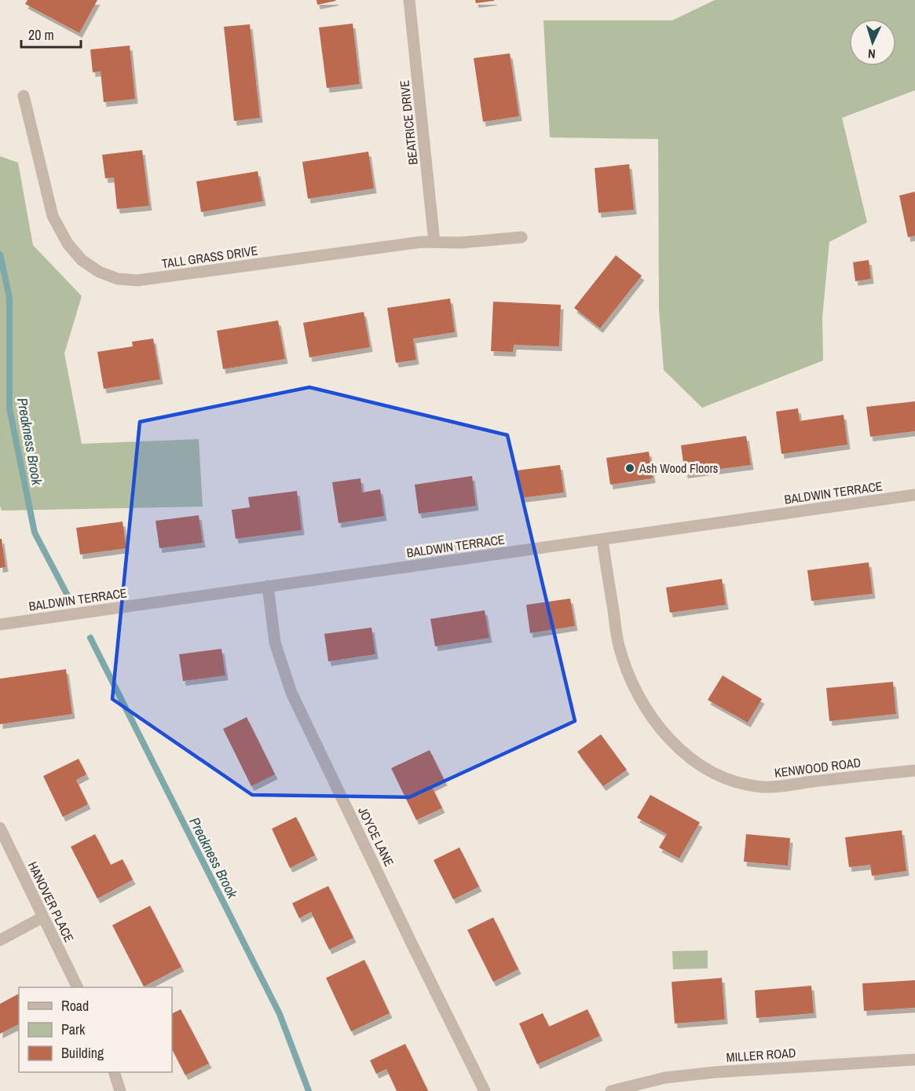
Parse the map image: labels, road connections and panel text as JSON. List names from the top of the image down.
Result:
{
  "streets": {
    "street": [
      "BEATRICE DRIVE",
      "TALL GRASS DRIVE",
      "BALDWIN TERRACE",
      "KENWOOD ROAD",
      "JOYCE LANE",
      "HANOVER PLACE",
      "MILLER ROAD"
    ]
  },
  "crossings": [
    ["BEATRICE DRIVE", "TALL GRASS DRIVE"],
    ["BALDWIN TERRACE", "KENWOOD ROAD"],
    ["BALDWIN TERRACE", "JOYCE LANE"]
  ],
  "water": ["Preakness Brook"],
  "places": ["Ash Wood Floors"],
  "legend": ["Road", "Park", "Building"],
  "scale_bar": "20 m",
  "north": "bottom"
}
